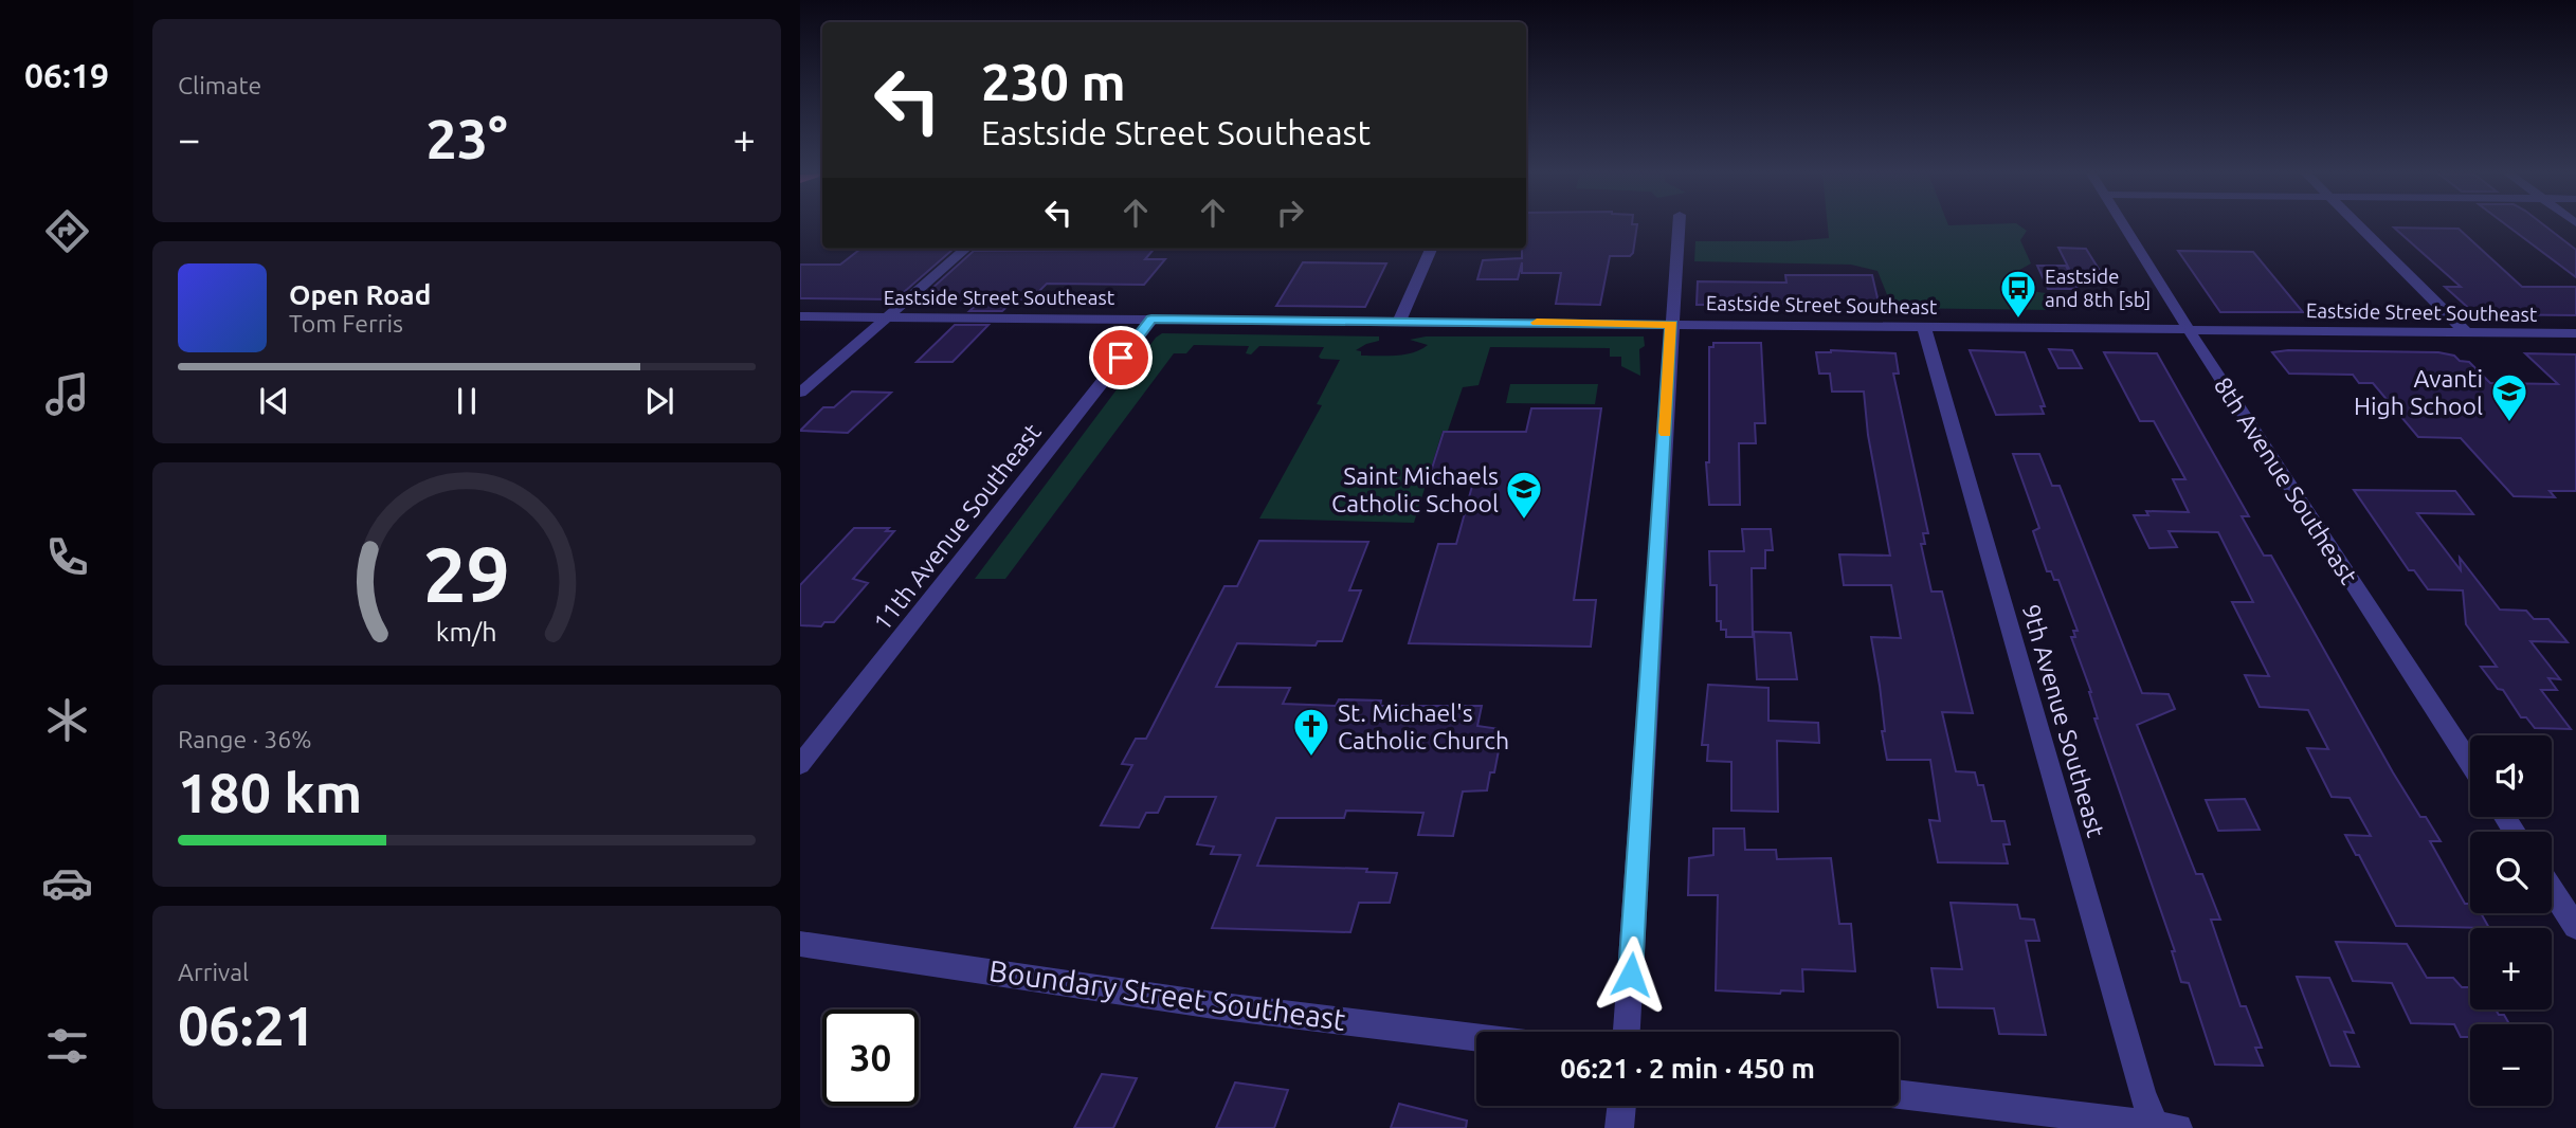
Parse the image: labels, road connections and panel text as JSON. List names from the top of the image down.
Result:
{
  "streets": {
    "street": [
      "Eastside Street Southeast",
      "8th Avenue Southeast",
      "11th Avenue Southeast",
      "9th Avenue Southeast",
      "Boundary Street Southeast"
    ]
  },
  "crossings": [
    ["Eastside Street Southeast", "8th Avenue Southeast"],
    ["Eastside Street Southeast", "11th Avenue Southeast"],
    ["Eastside Street Southeast", "9th Avenue Southeast"]
  ],
  "places": {
    "bus stop": ["Eastside and 8th [sb]"],
    "school or university": ["Avanti High School", "Saint Michaels Catholic School"],
    "church": ["St. Michael's Catholic Church"]
  },
  "page": {
    "tabs": "06:19",
    "tile": [
      "Climate",
      ["Range · 36%", "180 km"],
      ["Arrival", "06:21"]
    ],
    "turn": ["230 m", "Eastside Street Southeast"],
    "heat": ["−", "23°", "+"],
    "song": ["Open Road", "Tom Ferris"],
    "map_buttons": ["+", "−"],
    "limit": "30",
    "trip": "06:21 · 2 min · 450 m",
    "gauge": ["29", "km/h"]
  }
}
